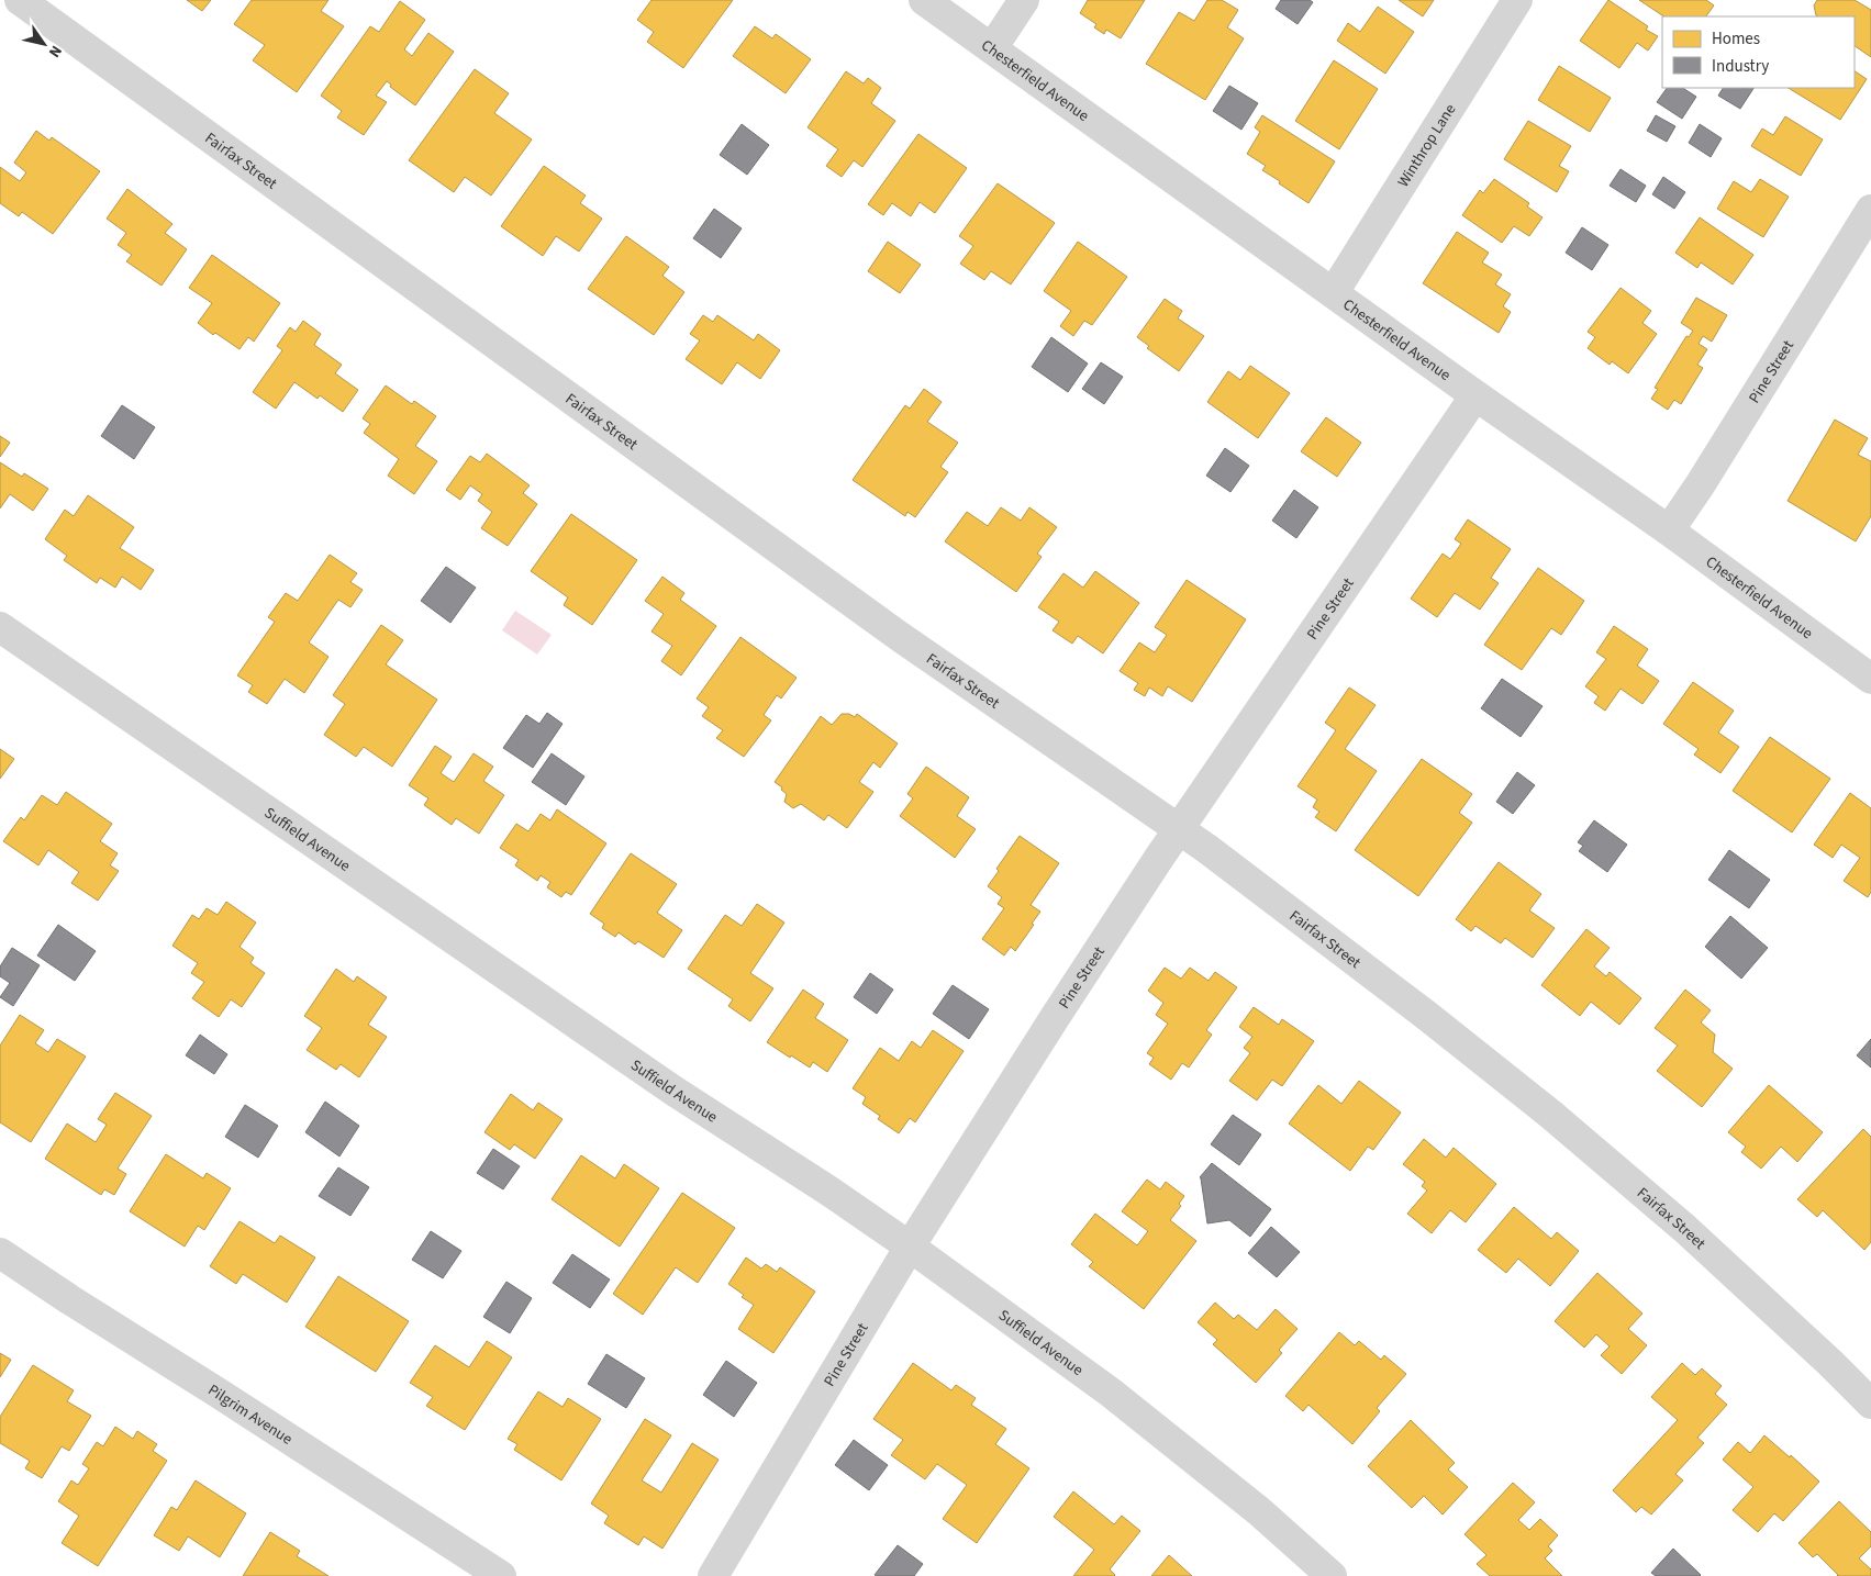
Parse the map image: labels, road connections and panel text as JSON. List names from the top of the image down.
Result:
{
  "streets": {
    "street": [
      "Chesterfield Avenue",
      "Winthrop Lane",
      "Fairfax Street",
      "Pine Street",
      "Suffield Avenue",
      "Pilgrim Avenue"
    ]
  },
  "crossings": [
    ["Chesterfield Avenue", "Winthrop Lane"],
    ["Chesterfield Avenue", "Pine Street"],
    ["Fairfax Street", "Pine Street"],
    ["Pine Street", "Suffield Avenue"]
  ],
  "legend": ["Homes", "Industry"],
  "north": "bottom right"
}
